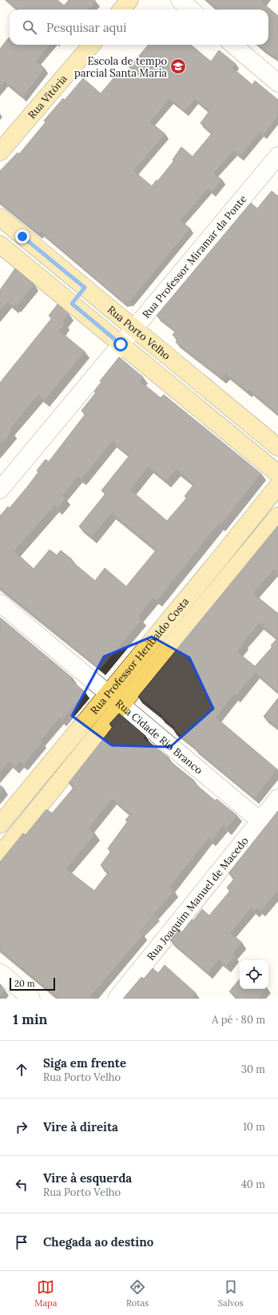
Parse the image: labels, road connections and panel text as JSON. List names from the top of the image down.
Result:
{
  "streets": {
    "main road": ["Rua Vitória", "Rua Porto Velho", "Rua Professor Heribaldo Costa"],
    "street": ["Rua Professor Miramar da Ponte", "Rua Cidade Rio Branco", "Rua Joaquim Manuel de Macedo"]
  },
  "crossings": [
    ["Rua Professor Miramar da Ponte", "Rua Porto Velho"],
    ["Rua Professor Heribaldo Costa", "Rua Cidade Rio Branco"],
    ["Rua Cidade Rio Branco", "Rua Joaquim Manuel de Macedo"]
  ],
  "places": {
    "school or university": ["Escola de tempo parcial Santa Maria"]
  },
  "scale_bar": "20 m",
  "page": {
    "search": "Pesquisar aqui",
    "scale": "20 m",
    "heading": ["1 min", "A pé · 80 m"],
    "list": [
      ["Siga em frente", "Rua Porto Velho", "30 m"],
      ["Vire à direita", "10 m"],
      ["Vire à esquerda", "Rua Porto Velho", "40 m"],
      "Chegada ao destino"
    ],
    "nav": ["Mapa", "Rotas", "Salvos"]
  }
}
